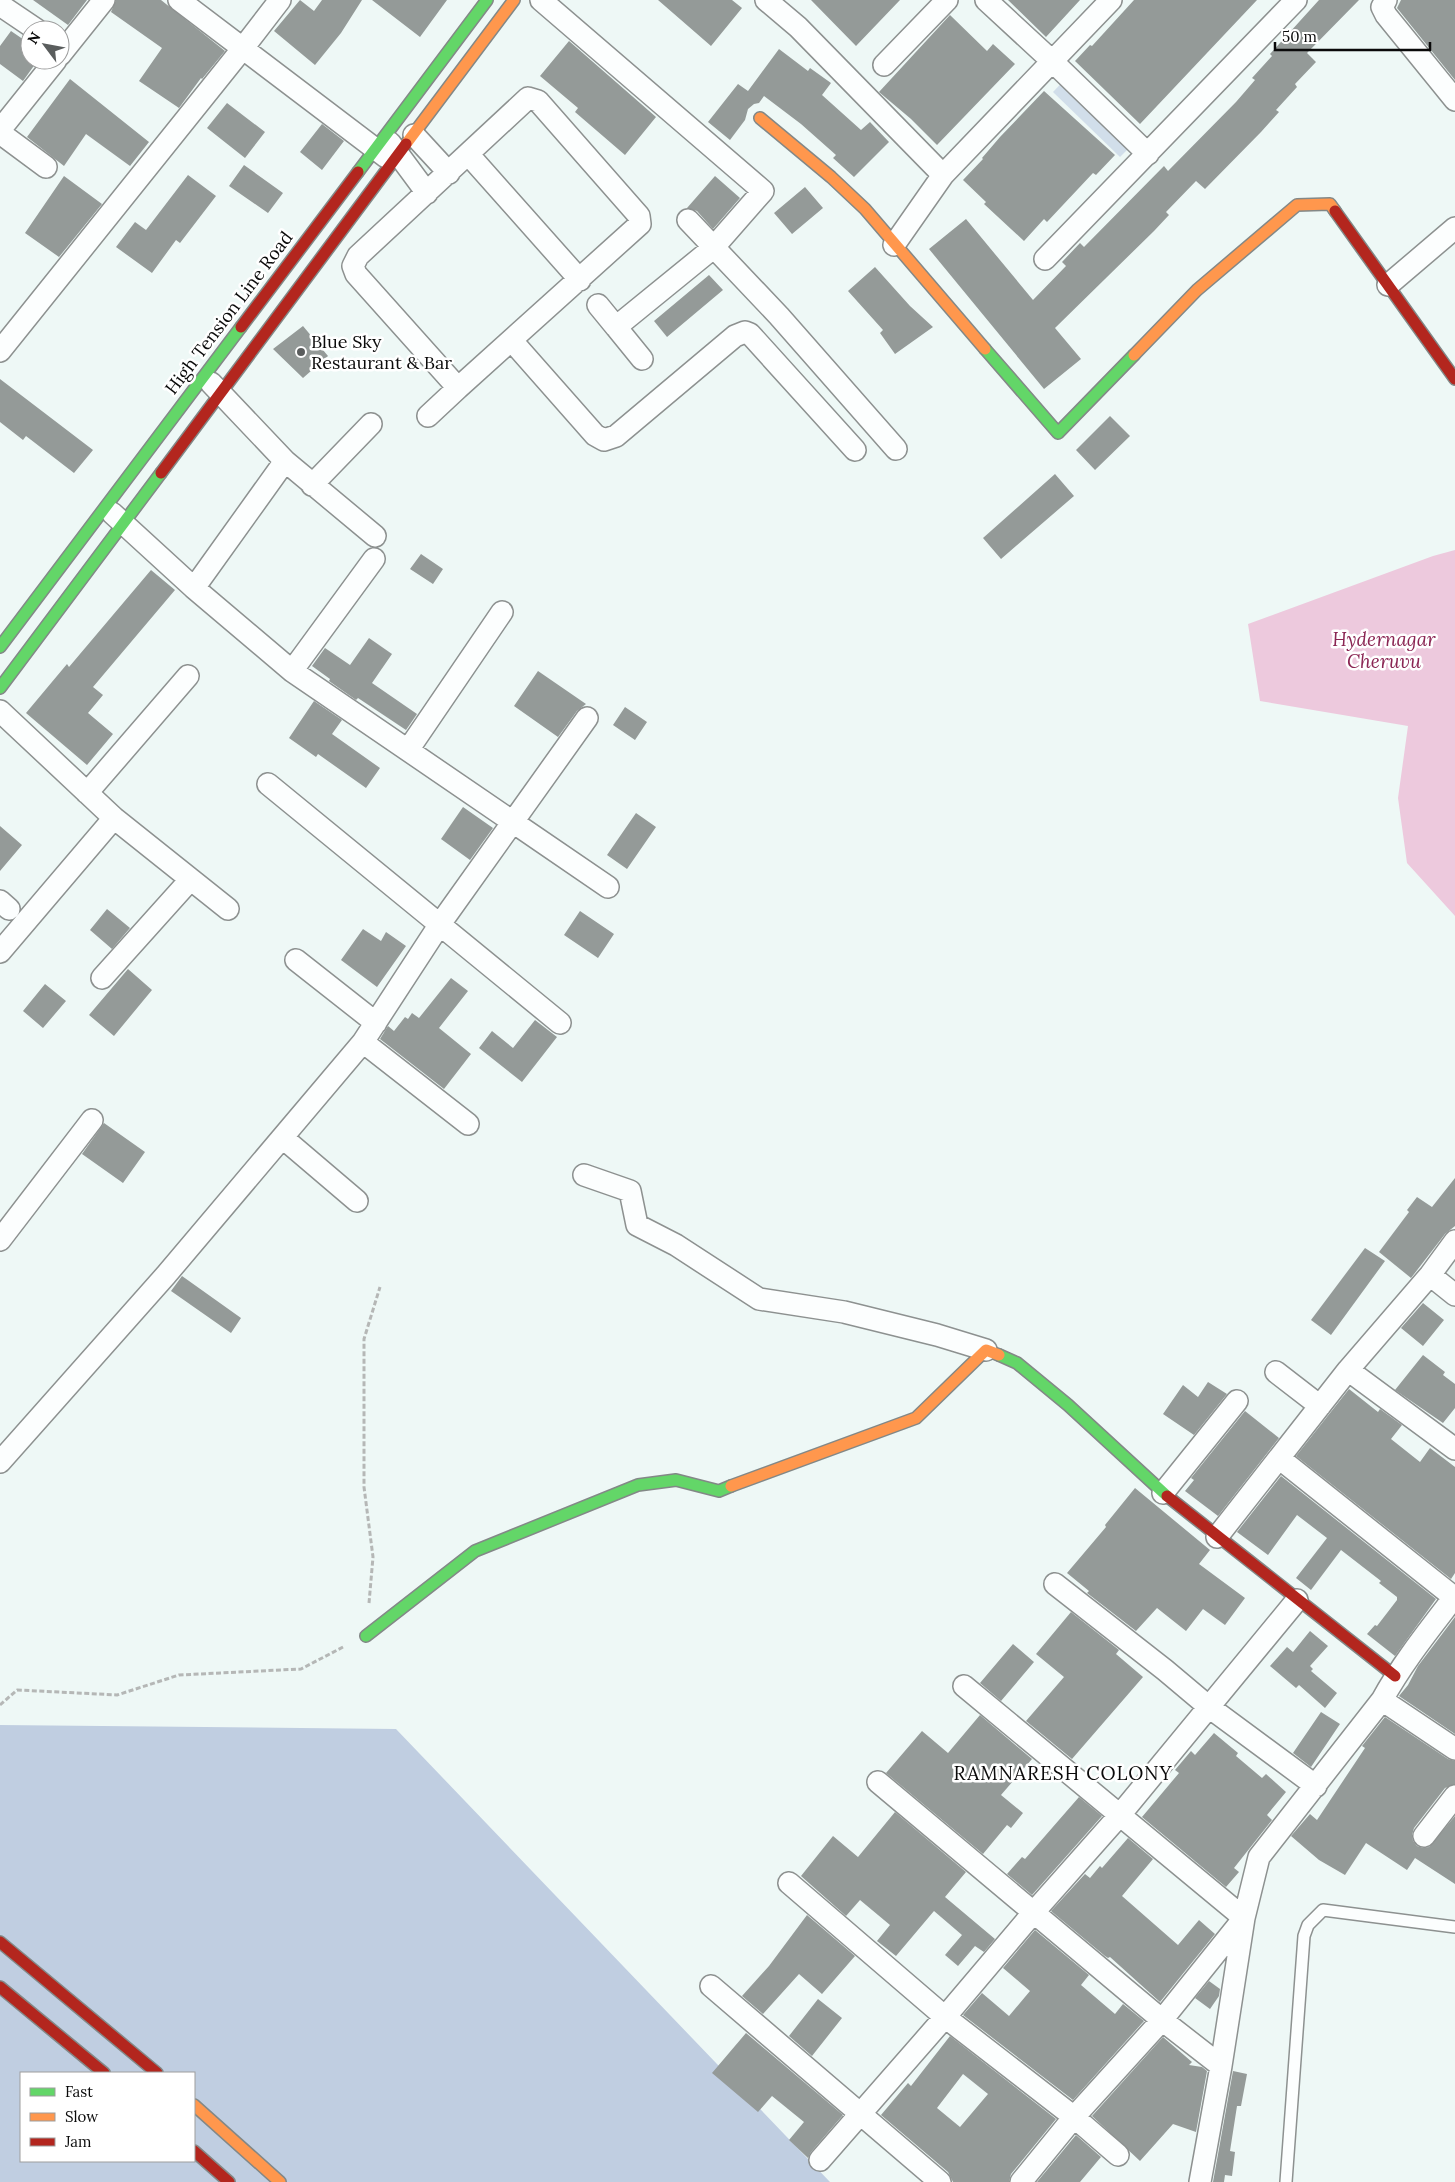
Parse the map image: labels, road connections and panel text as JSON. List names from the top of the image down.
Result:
{
  "streets": {
    "street": ["High Tension Line Road"]
  },
  "districts": ["RAMNARESH COLONY"],
  "water": ["Hydernagar Cheruvu"],
  "places": ["Blue Sky Restaurant & Bar"],
  "legend": ["Fast", "Slow", "Jam"],
  "scale_bar": "50 m",
  "north": "top left"
}
